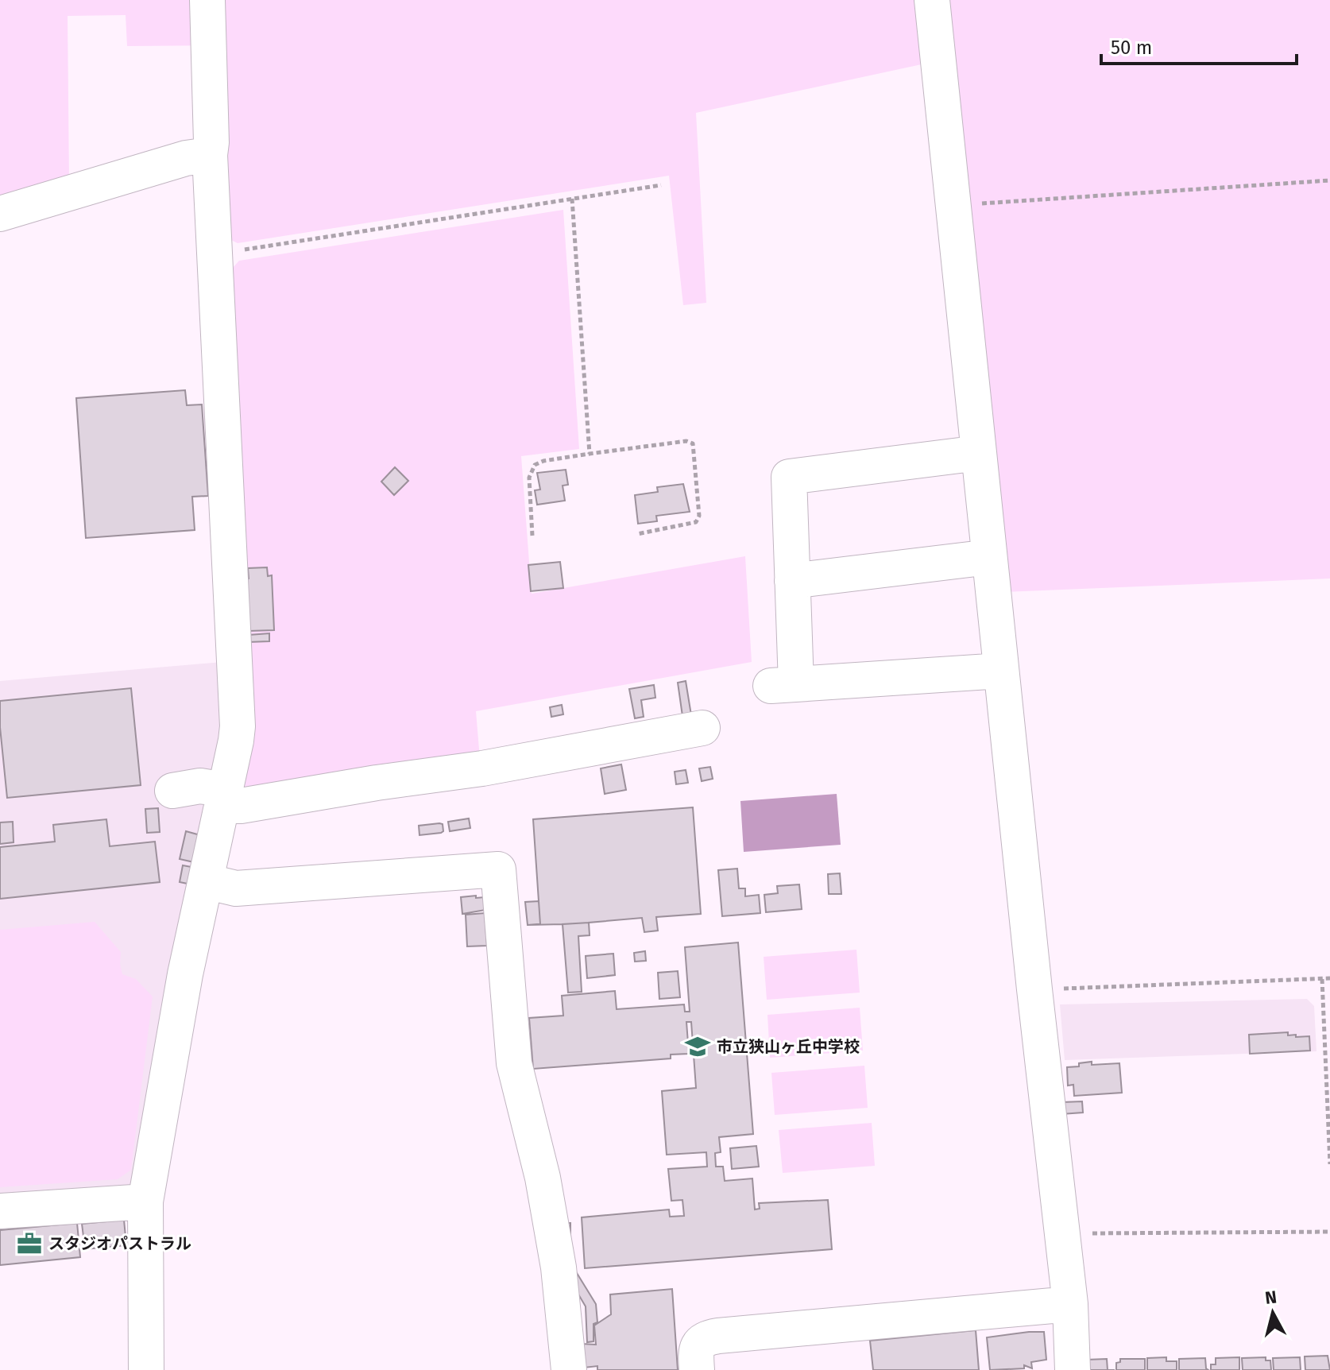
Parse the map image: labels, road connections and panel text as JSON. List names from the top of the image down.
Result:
{
  "places": {
    "school or university": ["市立狭山ヶ丘中学校"],
    "office": ["スタジオパストラル"]
  },
  "scale_bar": "50 m",
  "north": "top"
}
